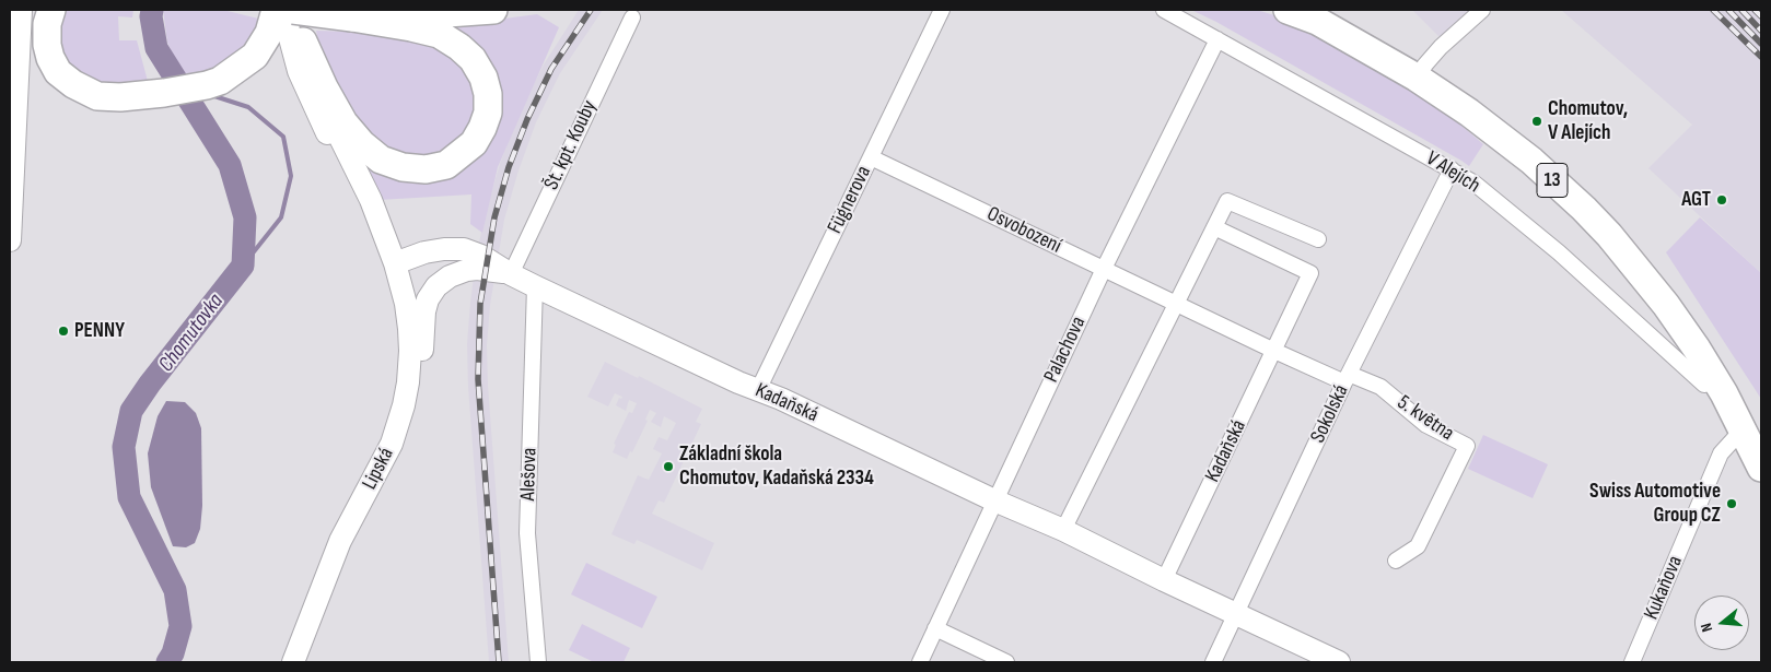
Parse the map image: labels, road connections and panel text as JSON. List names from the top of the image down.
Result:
{
  "streets": {
    "highway": ["13"],
    "street": [
      "Št. kpt. Kouby",
      "V Alejích",
      "Fügnerova",
      "Osvobození",
      "Palachova",
      "Kadaňská",
      "Sokolská",
      "5. května",
      "Lipská",
      "Alešova",
      "Kukaňova"
    ]
  },
  "crossings": [
    ["Št. kpt. Kouby", "Kadaňská"],
    ["V Alejích", "Palachova"],
    ["V Alejích", "Sokolská"],
    ["13", "Kukaňova"],
    ["Fügnerova", "Osvobození"],
    ["Fügnerova", "Kadaňská"],
    ["Osvobození", "Palachova"],
    ["Osvobození", "Kadaňská"],
    ["Osvobození", "Sokolská"],
    ["Osvobození", "5. května"],
    ["Palachova", "Kadaňská"],
    ["Kadaňská", "Sokolská"],
    ["Kadaňská", "Lipská"],
    ["Kadaňská", "Alešova"],
    ["Sokolská", "5. května"]
  ],
  "water": ["Chomutovka"],
  "places": [
    "Chomutov, V Alejích",
    "AGT",
    "PENNY",
    "Základní škola Chomutov, Kadaňská 2334",
    "Swiss Automotive Group CZ"
  ],
  "north": "left"
}
